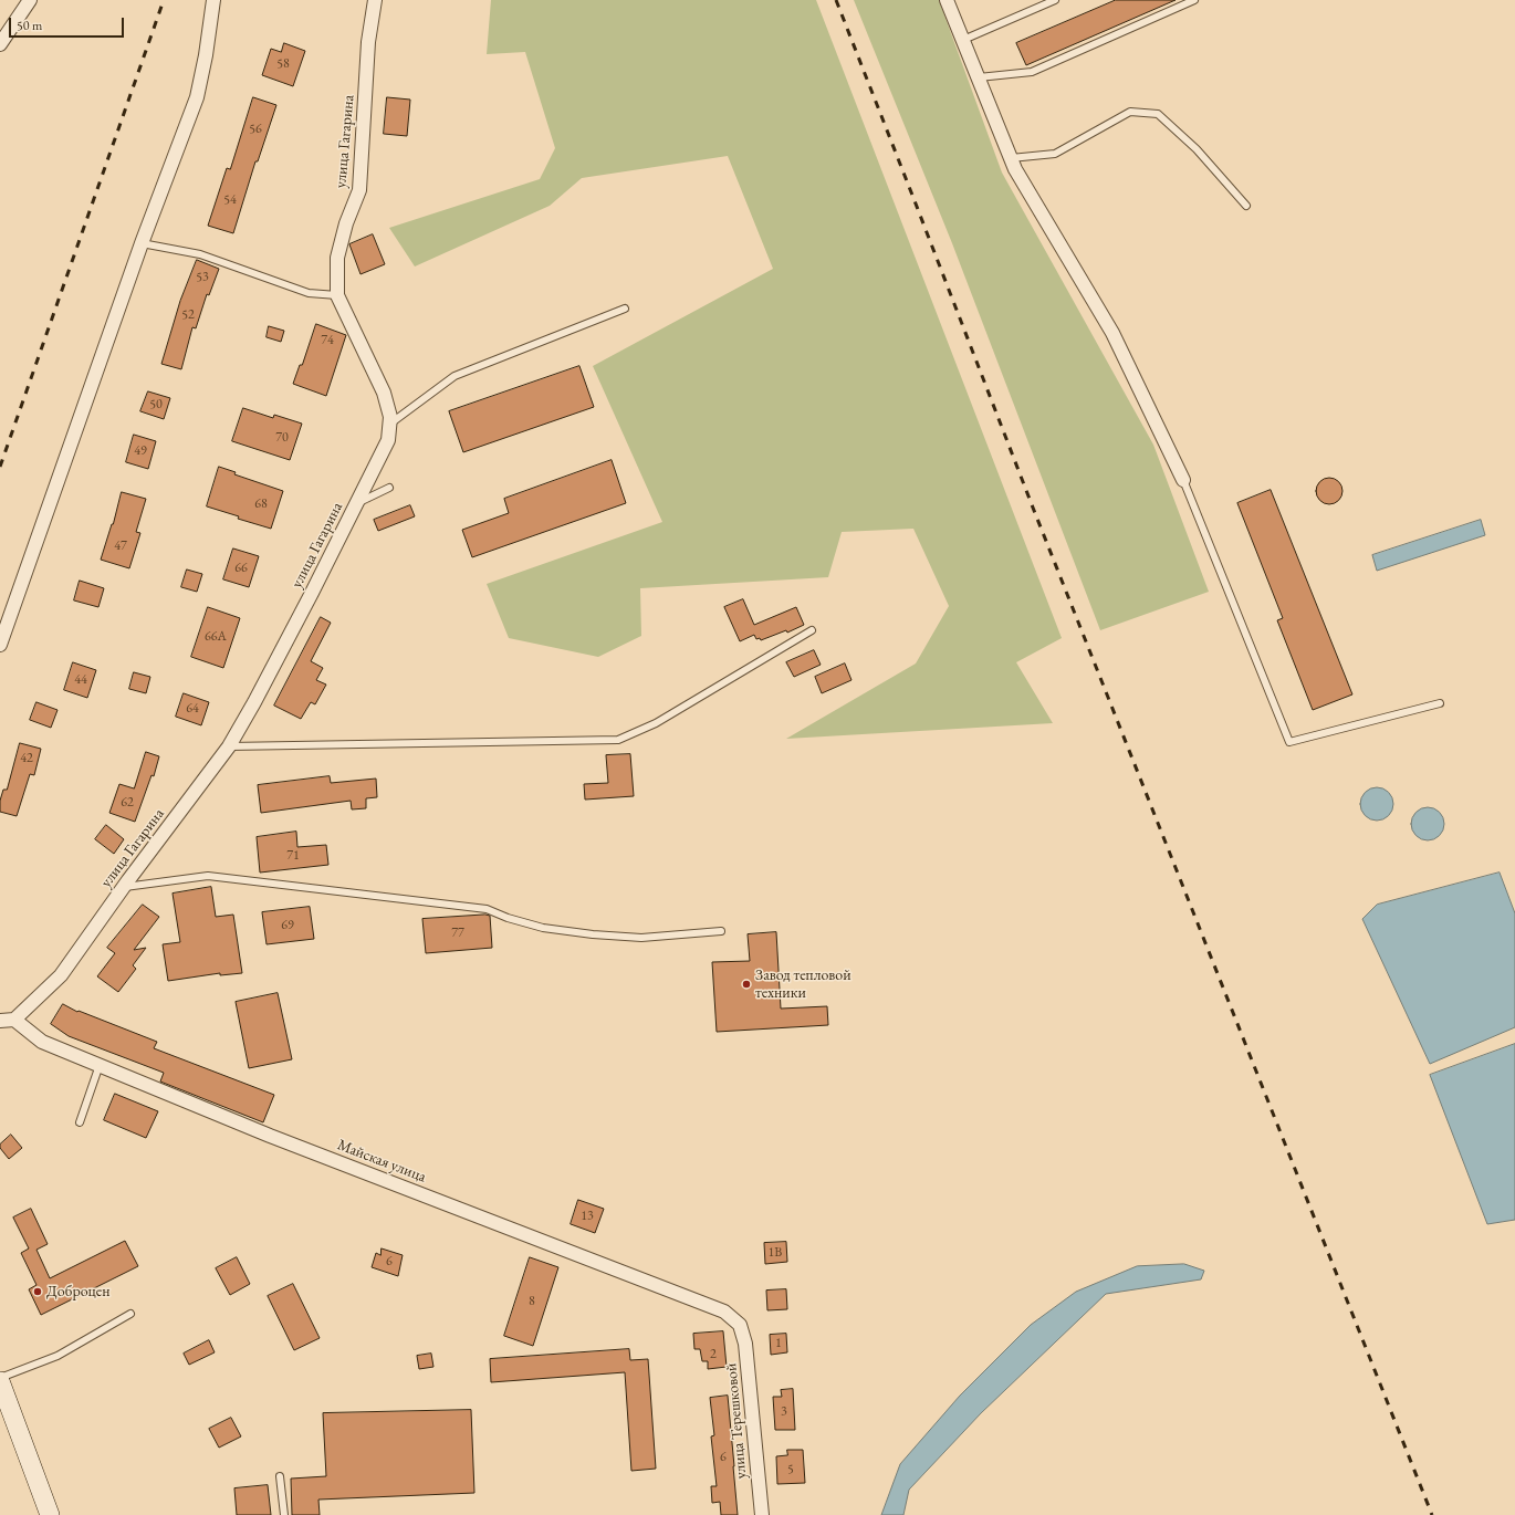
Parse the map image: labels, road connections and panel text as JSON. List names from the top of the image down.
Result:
{
  "streets": {
    "street": ["улица Гагарина", "Майская улица", "улица Терешковой"]
  },
  "crossings": [
    ["улица Гагарина", "Майская улица"],
    ["Майская улица", "улица Терешковой"]
  ],
  "places": ["Завод тепловой техники", "Доброцен"],
  "house_numbers": [
    "58",
    "56",
    "54",
    "53",
    "52",
    "74",
    "50",
    "70",
    "49",
    "68",
    "47",
    "66",
    "66А",
    "44",
    "64",
    "42",
    "62",
    "71",
    "69",
    "77",
    "13",
    "1В",
    "6",
    "8",
    "1",
    "2",
    "3",
    "6",
    "5"
  ],
  "scale_bar": "50 m"
}
